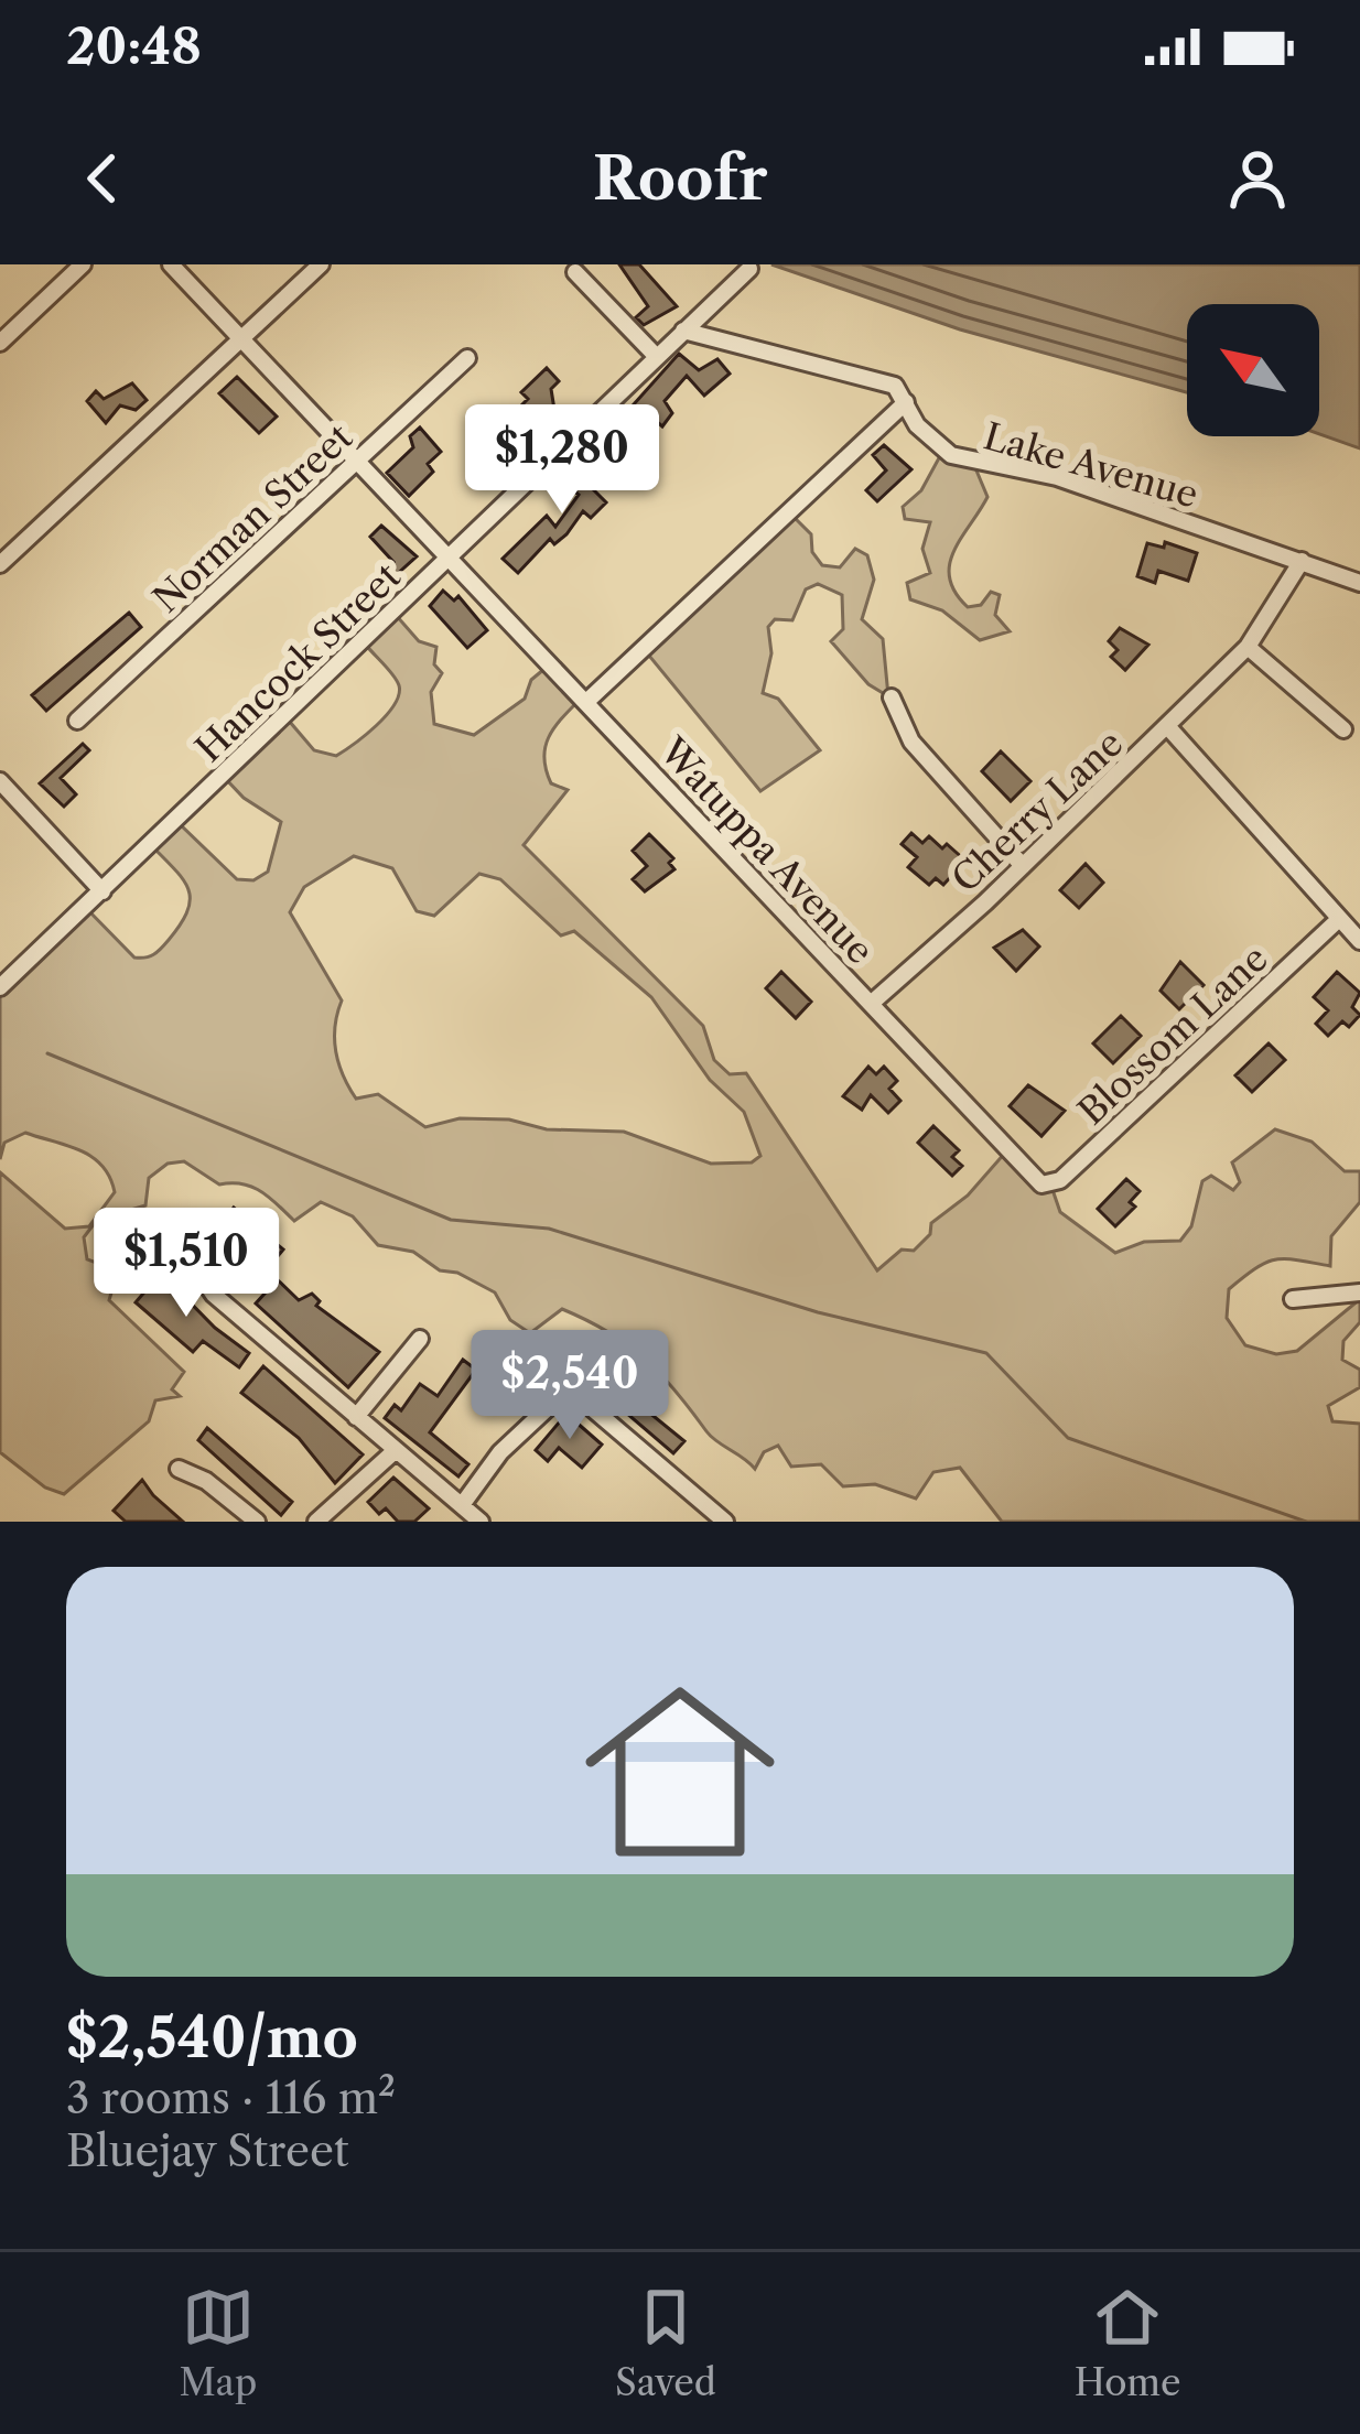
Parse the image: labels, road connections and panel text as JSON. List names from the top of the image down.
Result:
{
  "streets": {
    "street": [
      "Lake Avenue",
      "Norman Street",
      "Hancock Street",
      "Cherry Lane",
      "Watuppa Avenue",
      "Blossom Lane"
    ]
  },
  "crossings": [
    ["Lake Avenue", "Hancock Street"],
    ["Lake Avenue", "Cherry Lane"],
    ["Norman Street", "Watuppa Avenue"],
    ["Hancock Street", "Watuppa Avenue"],
    ["Cherry Lane", "Watuppa Avenue"],
    ["Watuppa Avenue", "Blossom Lane"]
  ],
  "north": "top left",
  "page": {
    "status": "20:48",
    "header": "Roofr",
    "price": ["$1,280", "$1,510", "$2,540"],
    "list": [
      {
        "name": "$2,540/mo",
        "note": "3 rooms · 116 m² · Bluejay Street"
      }
    ],
    "tabs": ["Map", "Saved", "Home"]
  }
}
